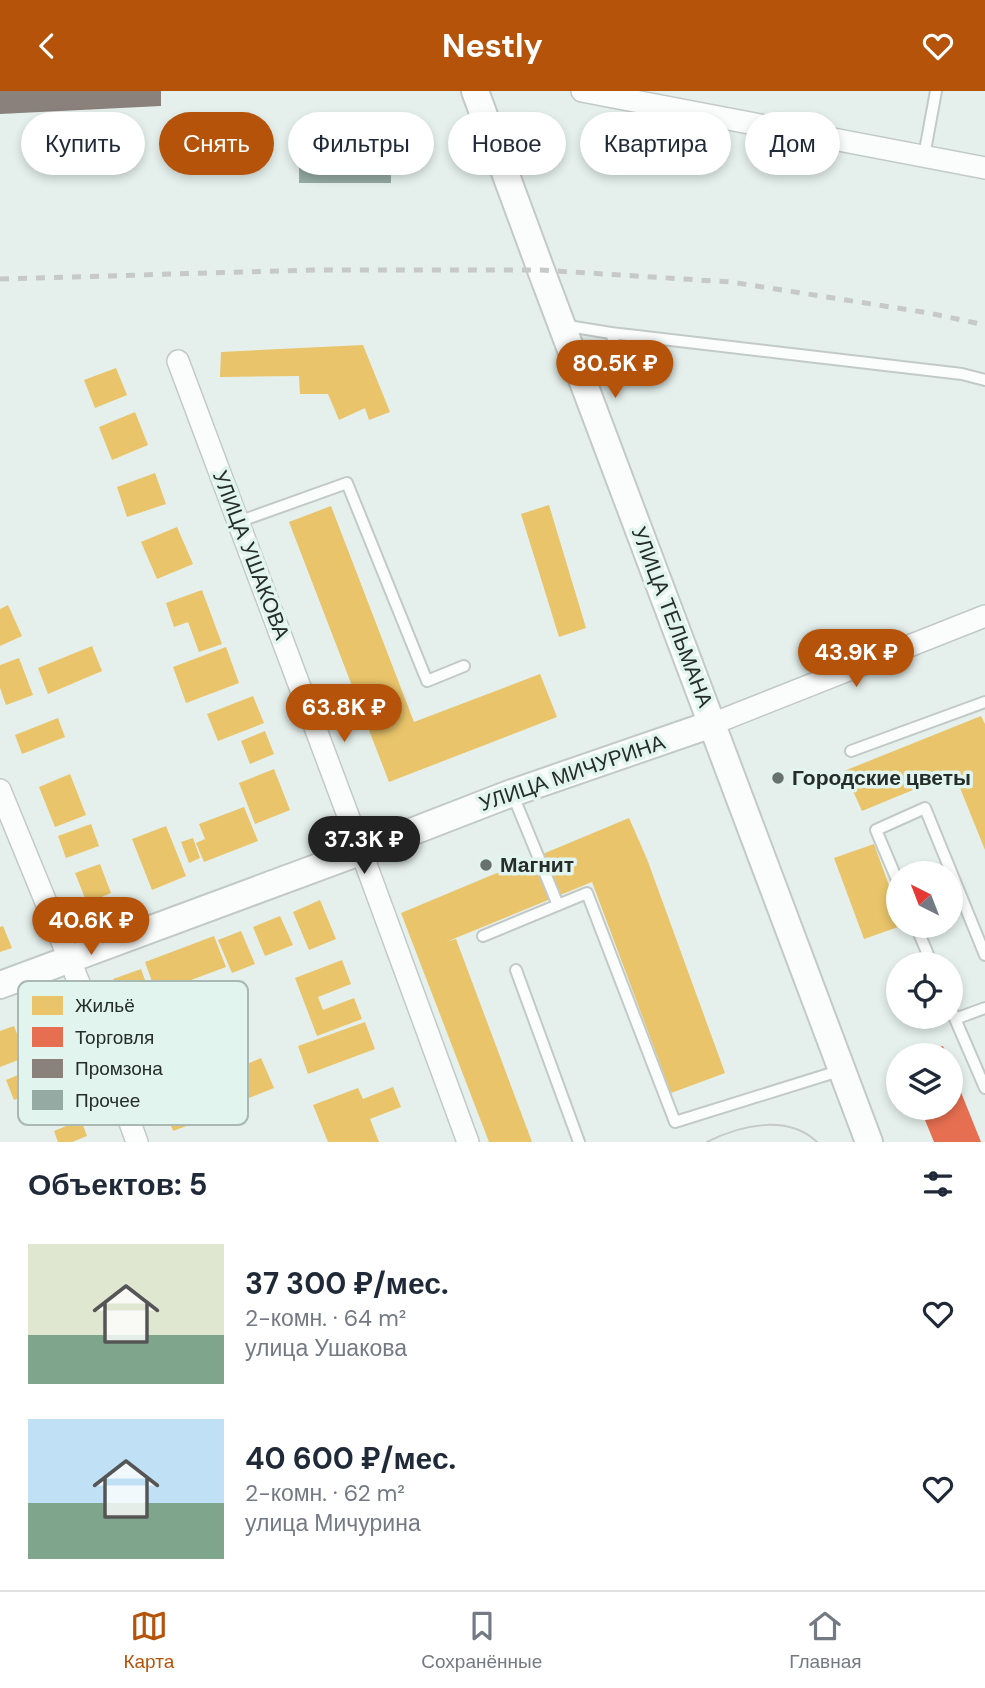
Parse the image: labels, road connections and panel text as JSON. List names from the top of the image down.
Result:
{
  "streets": {
    "street": ["УЛИЦА УШАКОВА", "УЛИЦА ТЕЛЬМАНА", "УЛИЦА МИЧУРИНА"]
  },
  "crossings": [
    ["УЛИЦА УШАКОВА", "УЛИЦА МИЧУРИНА"],
    ["УЛИЦА ТЕЛЬМАНА", "УЛИЦА МИЧУРИНА"]
  ],
  "places": ["Городские цветы", "Магнит"],
  "legend": [
    "Жильё",
    "Торговля",
    "Промзона",
    "Прочее"
  ],
  "north": "top left",
  "page": {
    "header": "Nestly",
    "chip": [
      "Купить",
      "Снять",
      "Фильтры",
      "Новое",
      "Квартира",
      "Дом"
    ],
    "price": [
      "80.5K ₽",
      "43.9K ₽",
      "63.8K ₽",
      "37.3K ₽",
      "40.6K ₽"
    ],
    "heading": "Объектов: 5",
    "list": [
      {
        "name": "37 300 ₽/мес.",
        "note": "2-комн. · 64 m² · улица Ушакова"
      },
      {
        "name": "40 600 ₽/мес.",
        "note": "2-комн. · 62 m² · улица Мичурина"
      }
    ],
    "tabs": ["Карта", "Сохранённые", "Главная"]
  }
}
